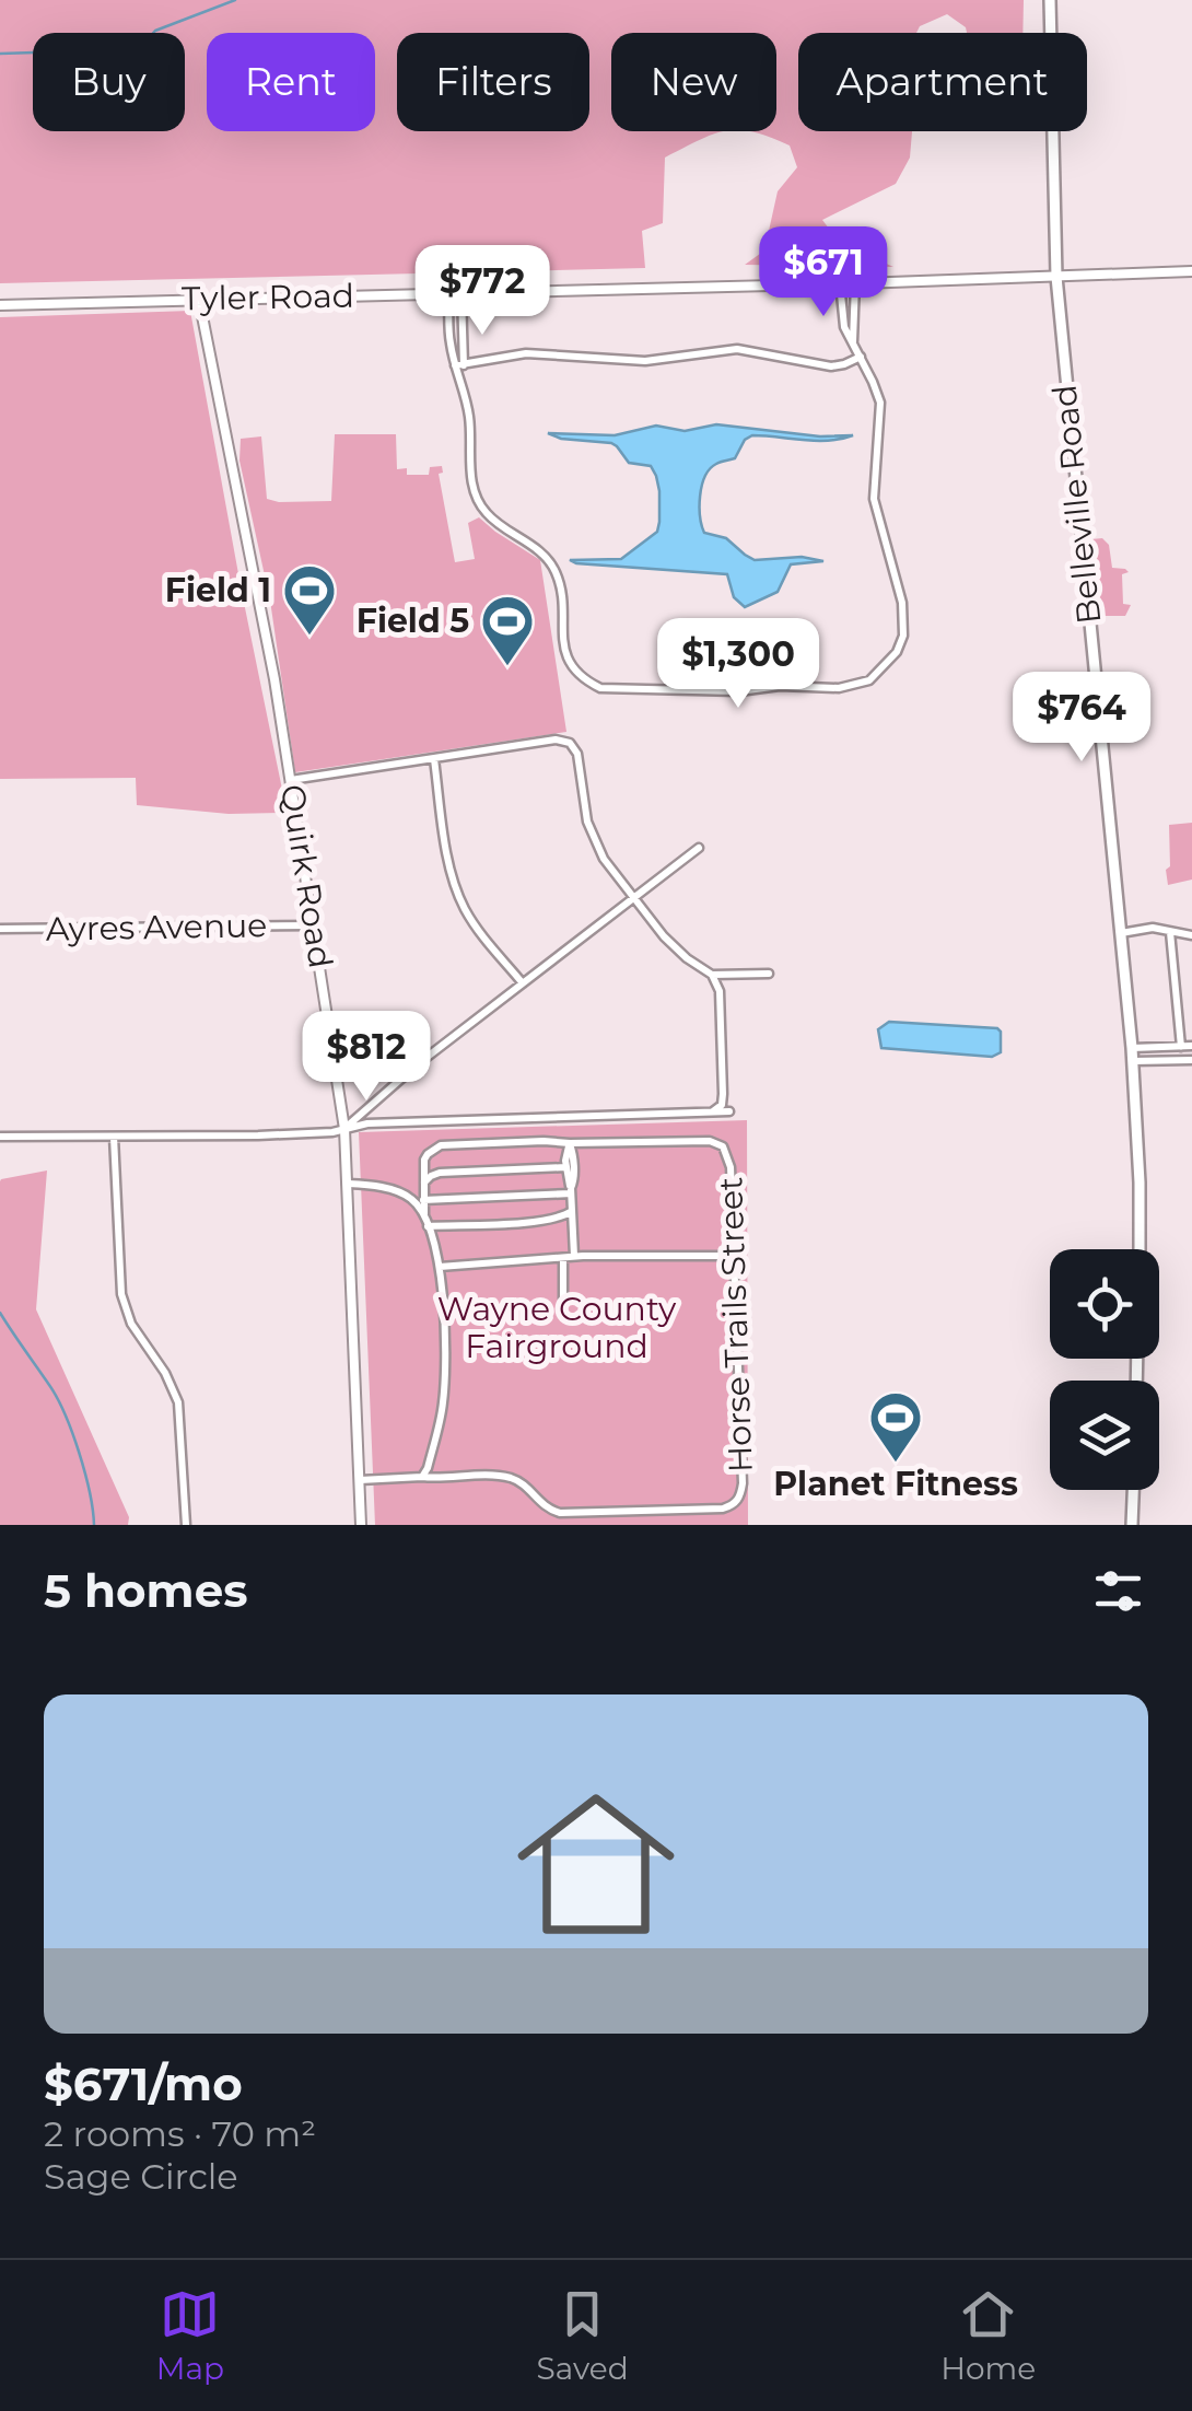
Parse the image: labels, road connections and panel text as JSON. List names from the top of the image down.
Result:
{
  "streets": {
    "main road": ["Belleville Road"],
    "street": [
      "Tyler Road",
      "Quirk Road",
      "Ayres Avenue",
      "Horse Trails Street"
    ]
  },
  "crossings": [
    ["Tyler Road", "Belleville Road"],
    ["Tyler Road", "Quirk Road"],
    ["Quirk Road", "Ayres Avenue"]
  ],
  "parks": ["Wayne County Fairground"],
  "places": {
    "sports": ["Field 1", "Field 5", "Planet Fitness"]
  },
  "page": {
    "chip": [
      "Buy",
      "Rent",
      "Filters",
      "New",
      "Apartment"
    ],
    "price": [
      "$671",
      "$772",
      "$1,300",
      "$764",
      "$812"
    ],
    "heading": "5 homes",
    "list": [
      {
        "name": "$671/mo",
        "note": "2 rooms · 70 m² · Sage Circle"
      }
    ],
    "tabs": ["Map", "Saved", "Home"]
  }
}
